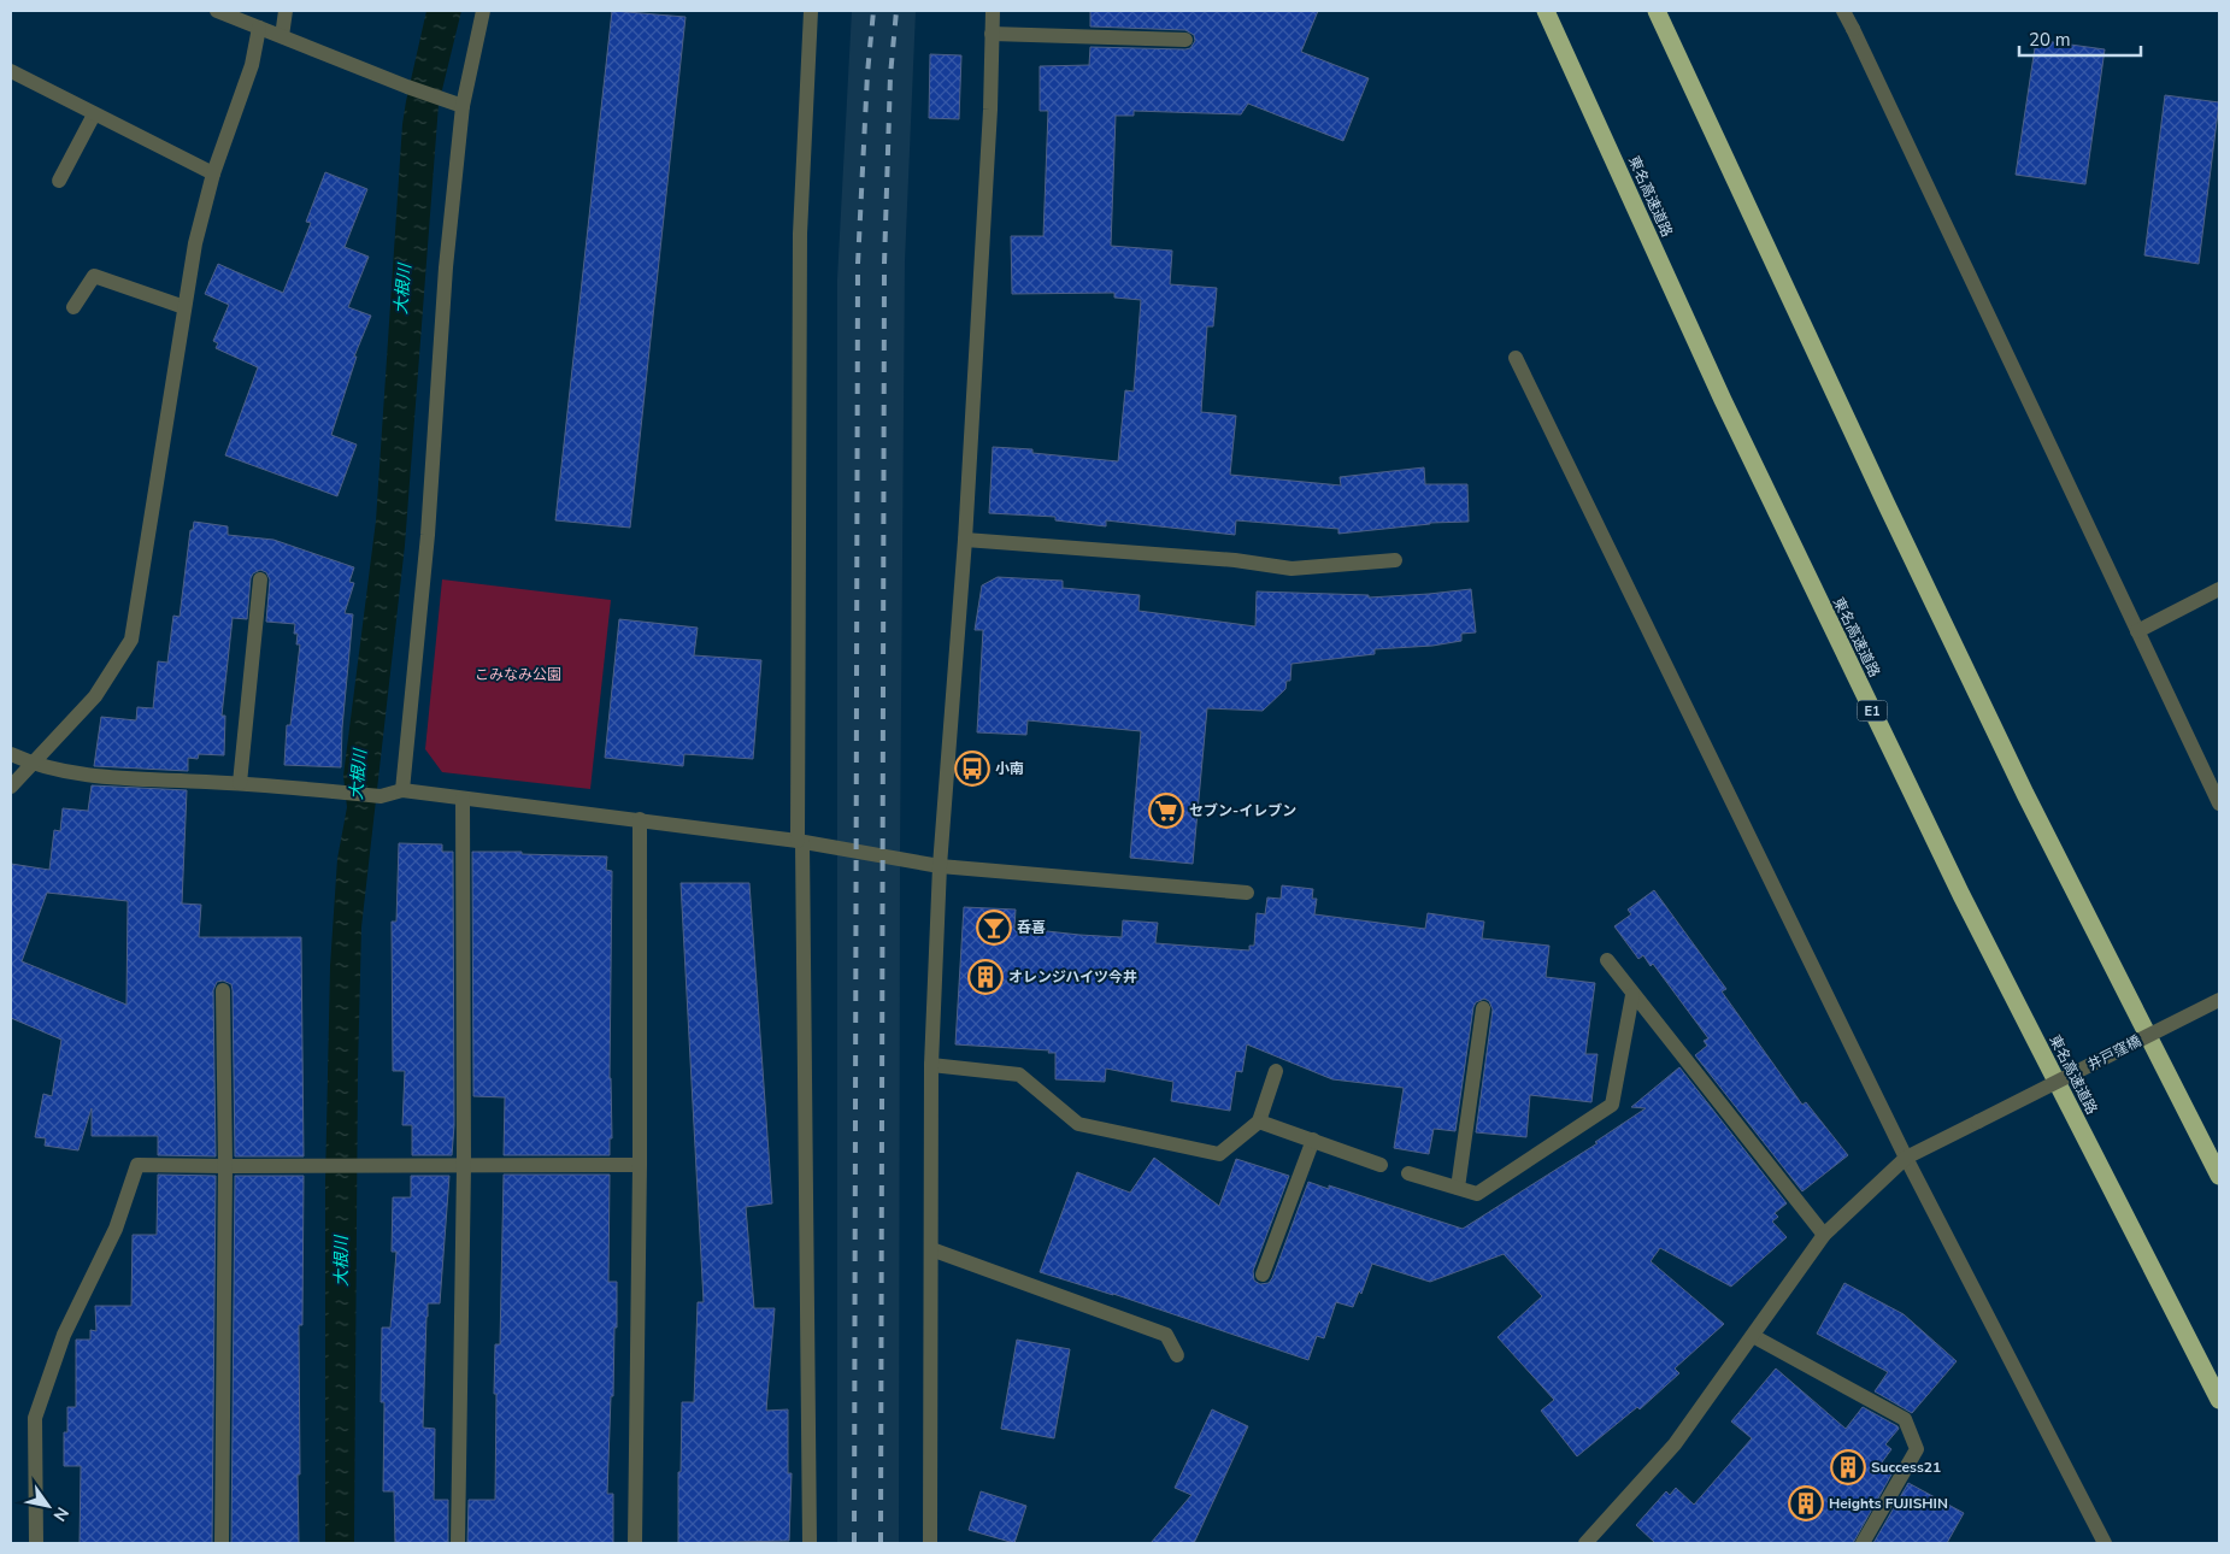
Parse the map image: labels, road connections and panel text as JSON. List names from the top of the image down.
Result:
{
  "streets": {
    "highway": ["東名高速道路", "E1"],
    "street": ["井戸窪橋"]
  },
  "water": ["大根川"],
  "parks": ["こみなみ公園"],
  "places": {
    "bus stop": ["小南"],
    "supermarket": ["セブン-イレブン"],
    "bar": ["呑喜"],
    "building": ["オレンジハイツ今井", "Success21", "Heights FUJISHIN"]
  },
  "scale_bar": "20 m",
  "north": "bottom right"
}
